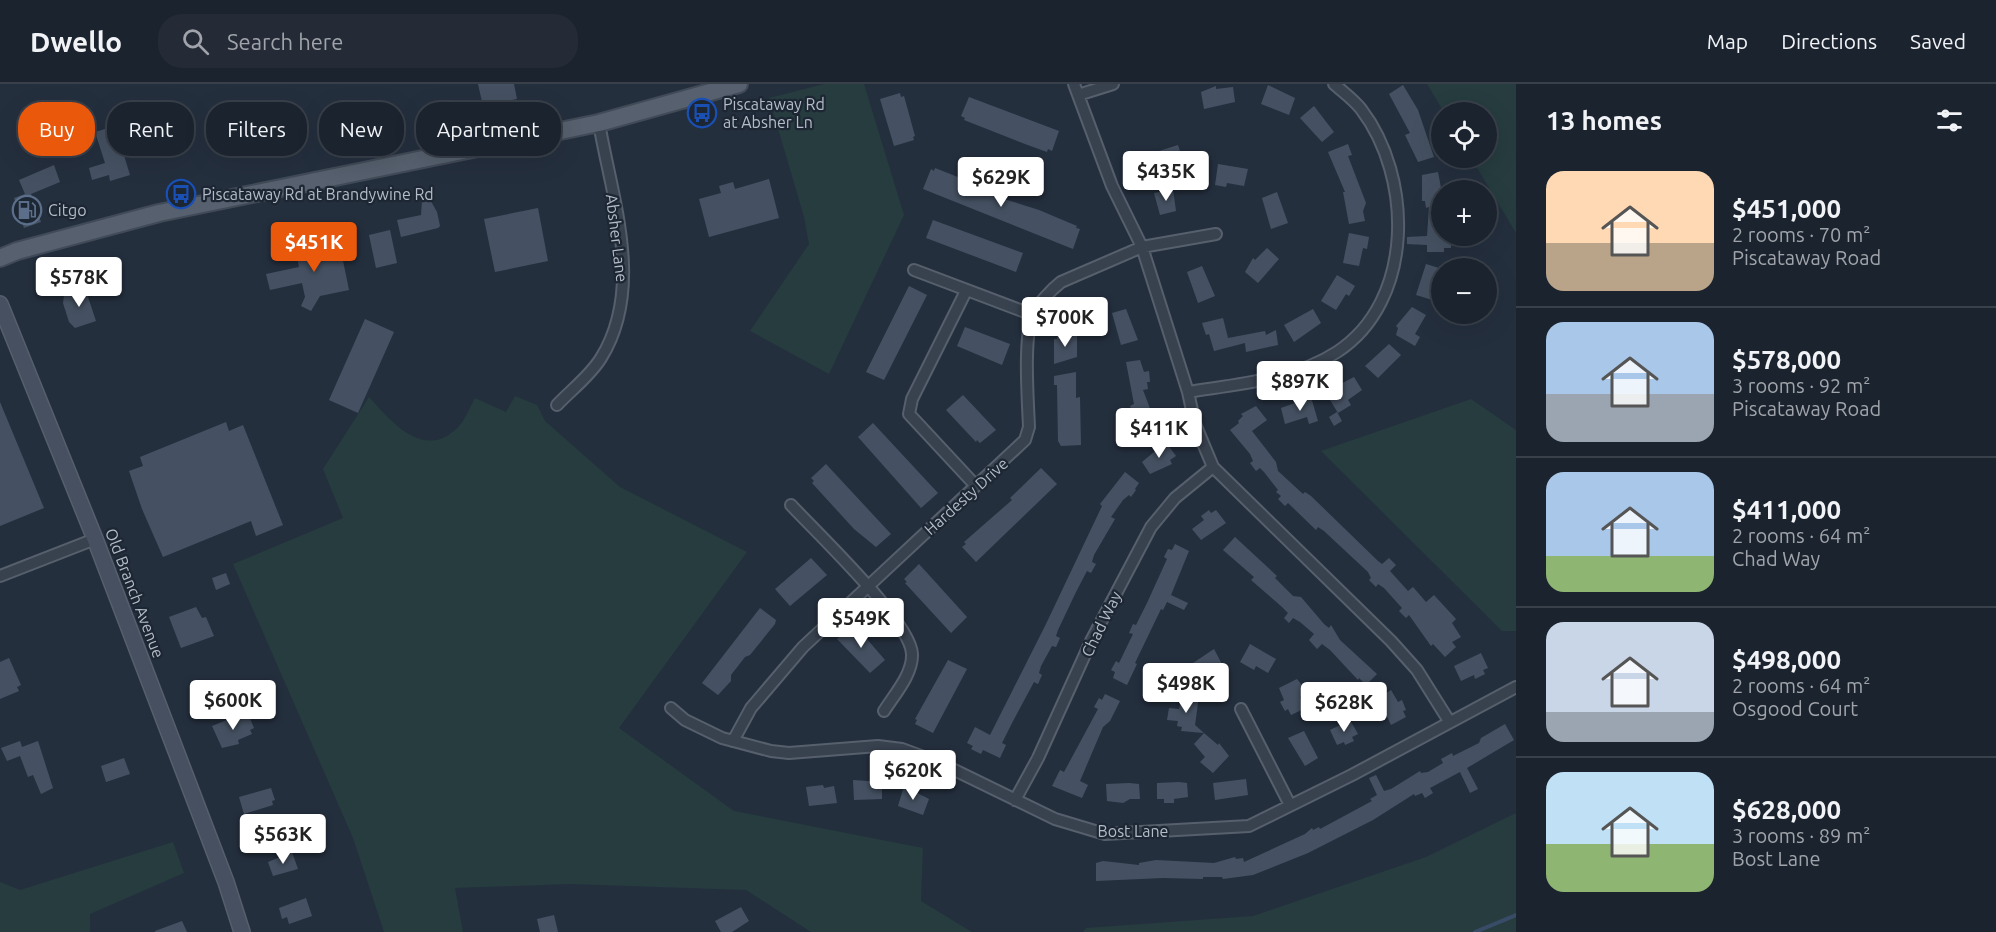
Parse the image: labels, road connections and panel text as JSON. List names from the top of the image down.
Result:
{
  "streets": {
    "main road": ["Old Branch Avenue"],
    "street": [
      "Absher Lane",
      "Hardesty Drive",
      "Chad Way",
      "Bost Lane"
    ]
  },
  "crossings": [
    ["Hardesty Drive", "Bost Lane"],
    ["Chad Way", "Bost Lane"]
  ],
  "places": {
    "bus stop": ["Piscataway Rd at Absher Ln", "Piscataway Rd at Brandywine Rd"],
    "fuel station": ["Citgo"]
  },
  "page": {
    "header": "Dwello",
    "search": "Search here",
    "nav": ["Map", "Directions", "Saved"],
    "heading": "13 homes",
    "map_buttons": ["+", "−"],
    "chip": [
      "Buy",
      "Rent",
      "Filters",
      "New",
      "Apartment"
    ],
    "price": [
      "$435K",
      "$629K",
      "$451K",
      "$578K",
      "$700K",
      "$897K",
      "$411K",
      "$549K",
      "$498K",
      "$600K",
      "$628K",
      "$620K",
      "$563K"
    ],
    "list": [
      {
        "name": "$451,000",
        "note": "2 rooms · 70 m² · Piscataway Road"
      },
      {
        "name": "$578,000",
        "note": "3 rooms · 92 m² · Piscataway Road"
      },
      {
        "name": "$411,000",
        "note": "2 rooms · 64 m² · Chad Way"
      },
      {
        "name": "$498,000",
        "note": "2 rooms · 64 m² · Osgood Court"
      },
      {
        "name": "$628,000",
        "note": "3 rooms · 89 m² · Bost Lane"
      }
    ]
  }
}
